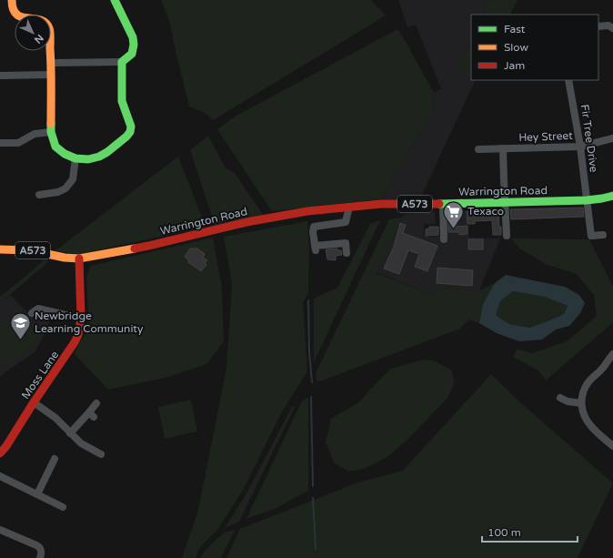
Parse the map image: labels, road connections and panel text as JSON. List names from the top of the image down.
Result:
{
  "streets": {
    "street": [
      "Hey Street",
      "Fir Tree Drive",
      "Warrington Road",
      "A573",
      "Moss Lane"
    ]
  },
  "crossings": [
    ["Hey Street", "Fir Tree Drive"],
    ["Fir Tree Drive", "Warrington Road"],
    ["Warrington Road", "Moss Lane"]
  ],
  "places": {
    "supermarket": ["Texaco"],
    "school or university": ["Newbridge Learning Community"]
  },
  "legend": ["Fast", "Slow", "Jam"],
  "scale_bar": "100 m",
  "north": "bottom right"
}
